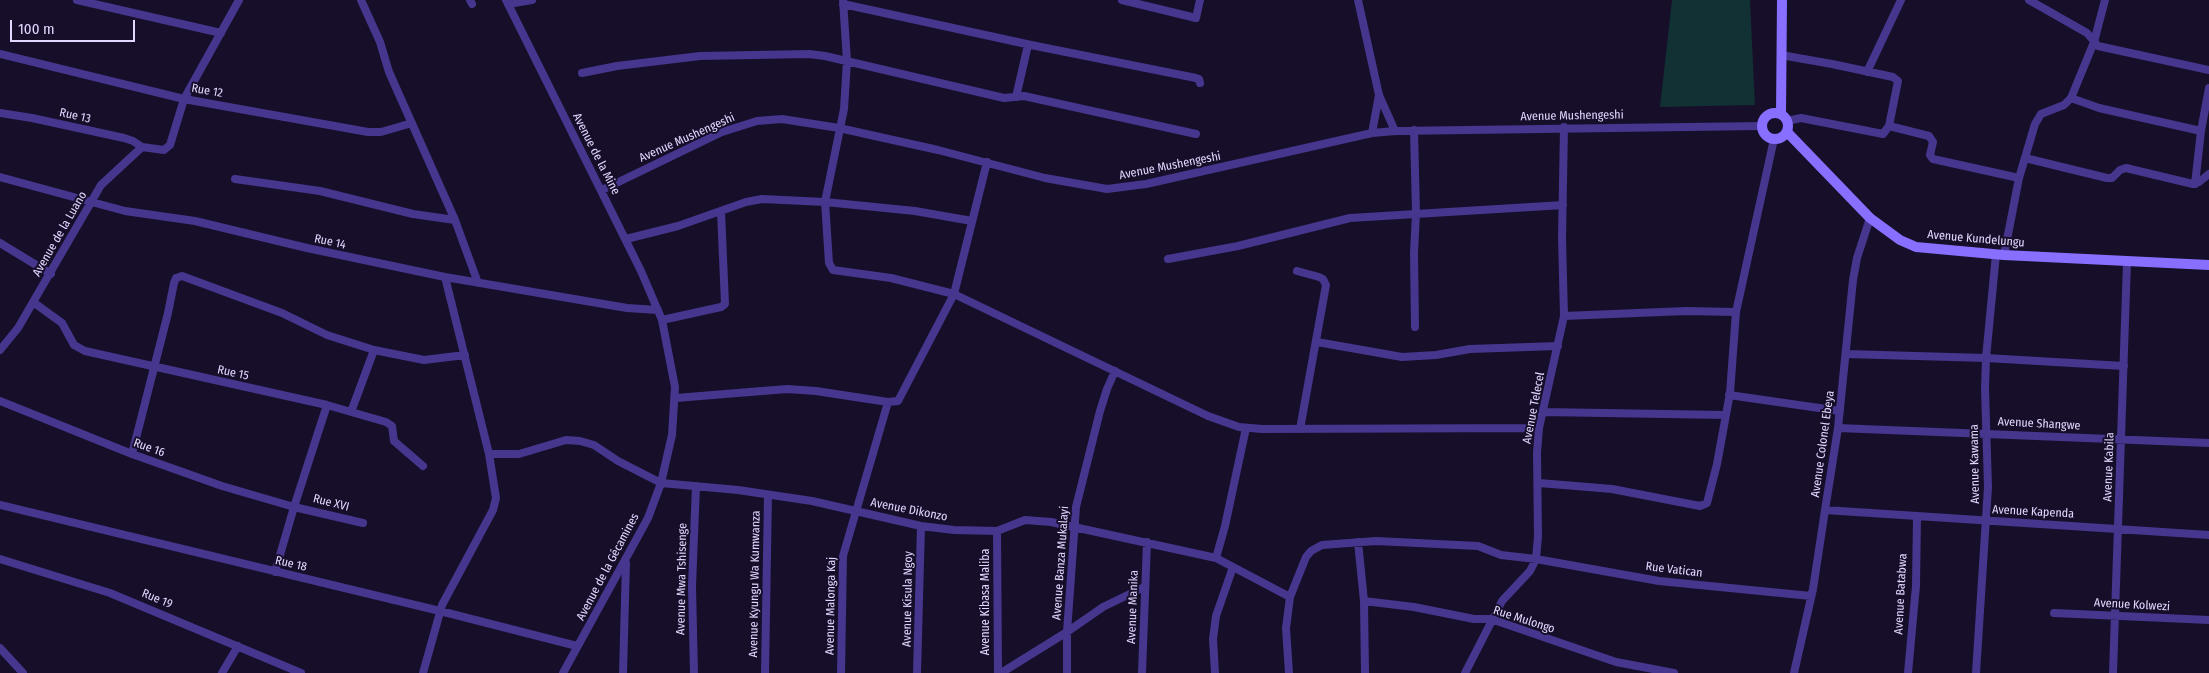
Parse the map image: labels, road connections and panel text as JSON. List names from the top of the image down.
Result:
{
  "streets": {
    "street": [
      "Rue 12",
      "Rue 13",
      "Avenue Mushengeshi",
      "Avenue de la Mine",
      "Avenue de la Luano",
      "Avenue Kundelungu",
      "Rue 14",
      "Rue 15",
      "Avenue Telecel",
      "Avenue Shangwe",
      "Avenue Colonel Ebeya",
      "Rue 16",
      "Avenue Kawama",
      "Avenue Kabila",
      "Rue XVI",
      "Avenue Dikonzo",
      "Avenue Kapenda",
      "Avenue Banza Mukalayi",
      "Rue 18",
      "Avenue de la Gécamines",
      "Rue Vatican",
      "Avenue Mwa Tshisenge",
      "Avenue Kyungu Wa Kumwanza",
      "Avenue Batabwa",
      "Rue 19",
      "Avenue Kisula Ngoy",
      "Avenue Kibasa Maliba",
      "Avenue Kolwezi",
      "Avenue Malonga Kaj",
      "Avenue Manika",
      "Rue Mulongo"
    ]
  },
  "crossings": [
    ["Rue 13", "Avenue de la Luano"],
    ["Avenue Mushengeshi", "Avenue de la Mine"],
    ["Avenue Mushengeshi", "Avenue Kundelungu"],
    ["Avenue Mushengeshi", "Avenue Telecel"],
    ["Avenue de la Mine", "Rue 14"],
    ["Avenue de la Mine", "Avenue de la Gécamines"],
    ["Avenue de la Luano", "Rue 14"],
    ["Avenue de la Luano", "Rue 15"],
    ["Avenue Kundelungu", "Avenue Colonel Ebeya"],
    ["Avenue Kundelungu", "Avenue Kawama"],
    ["Avenue Kundelungu", "Avenue Kabila"],
    ["Avenue Telecel", "Rue Vatican"],
    ["Avenue Telecel", "Rue Mulongo"],
    ["Avenue Shangwe", "Avenue Colonel Ebeya"],
    ["Avenue Shangwe", "Avenue Kawama"],
    ["Avenue Shangwe", "Avenue Kabila"],
    ["Avenue Colonel Ebeya", "Avenue Kapenda"],
    ["Avenue Colonel Ebeya", "Rue Vatican"],
    ["Rue 16", "Rue XVI"],
    ["Avenue Kawama", "Avenue Kapenda"],
    ["Avenue Kabila", "Avenue Kapenda"],
    ["Avenue Kabila", "Avenue Kolwezi"],
    ["Avenue Dikonzo", "Avenue Banza Mukalayi"],
    ["Avenue Dikonzo", "Avenue de la Gécamines"],
    ["Avenue Dikonzo", "Rue Vatican"],
    ["Avenue Dikonzo", "Avenue Mwa Tshisenge"],
    ["Avenue Dikonzo", "Avenue Kyungu Wa Kumwanza"],
    ["Avenue Dikonzo", "Avenue Kisula Ngoy"],
    ["Avenue Dikonzo", "Avenue Kibasa Maliba"],
    ["Avenue Dikonzo", "Avenue Malonga Kaj"],
    ["Avenue Dikonzo", "Avenue Manika"],
    ["Avenue Kapenda", "Avenue Batabwa"],
    ["Rue 18", "Avenue de la Gécamines"]
  ],
  "scale_bar": "100 m"
}
